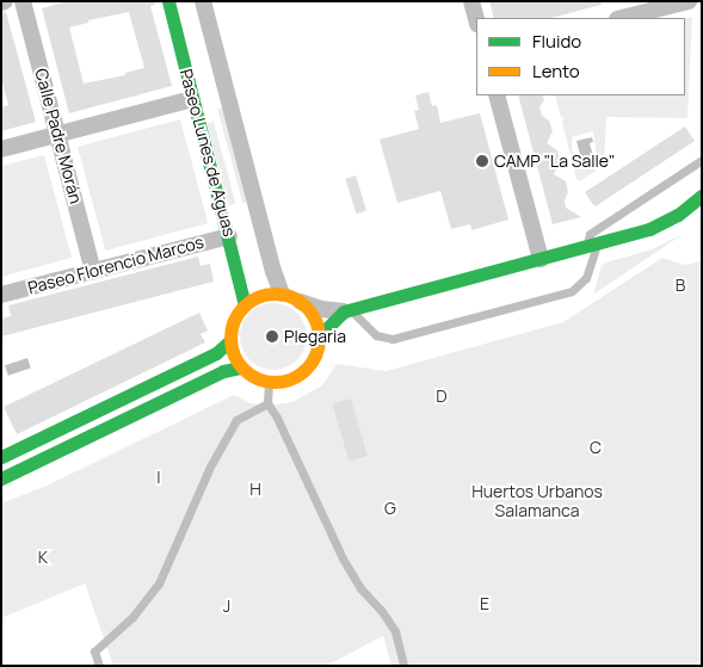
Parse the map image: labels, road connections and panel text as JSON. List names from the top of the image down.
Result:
{
  "streets": {
    "main road": ["Paseo Lunes de Aguas"],
    "street": ["Calle Padre Morán", "Paseo Florencio Marcos"]
  },
  "crossings": [
    ["Calle Padre Morán", "Paseo Florencio Marcos"],
    ["Paseo Lunes de Aguas", "Paseo Florencio Marcos"]
  ],
  "parks": [
    "B",
    "D",
    "C",
    "I",
    "H",
    "Huertos Urbanos Salamanca",
    "G",
    "K",
    "E",
    "J"
  ],
  "places": ["CAMP \"La Salle\"", "Plegaria"],
  "legend": ["Fluido", "Lento"]
}
